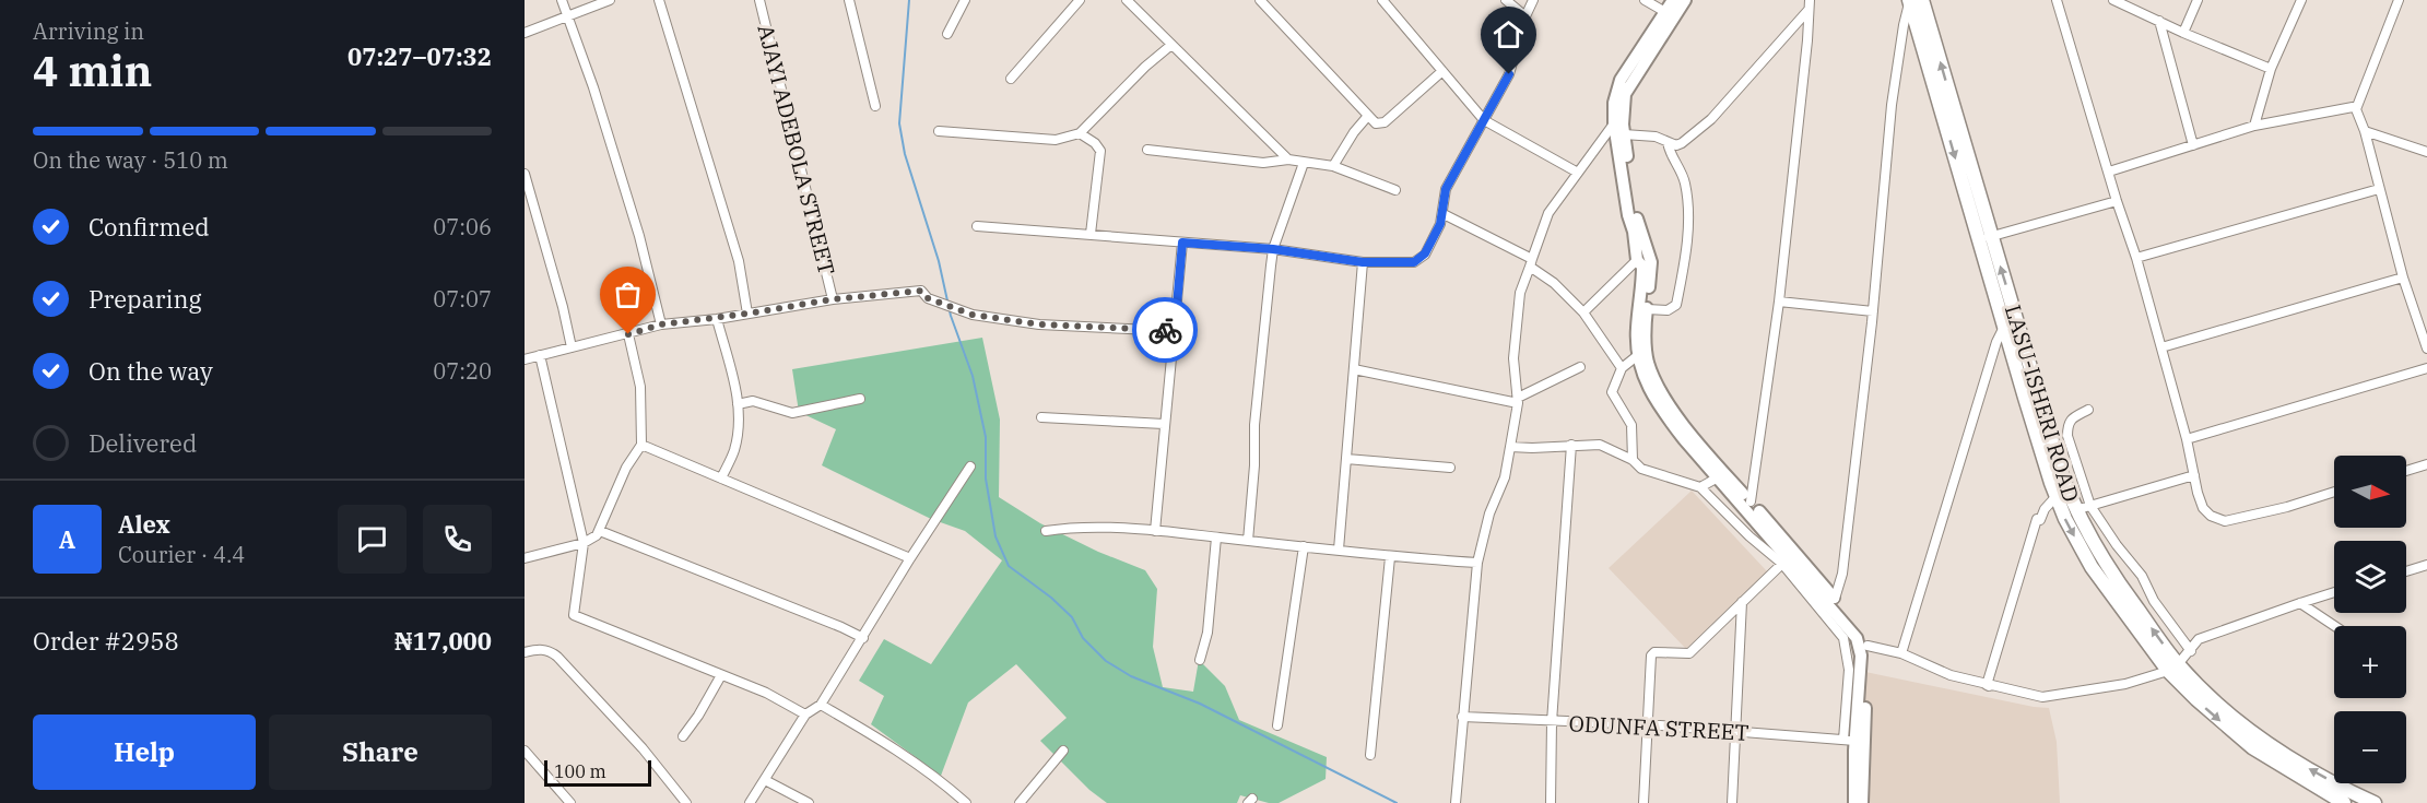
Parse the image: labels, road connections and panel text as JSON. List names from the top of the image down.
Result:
{
  "streets": {
    "main road": ["LASU-ISHERI ROAD"],
    "street": ["AJAYI ADEBOLA STREET", "ODUNFA STREET"]
  },
  "scale_bar": "100 m",
  "north": "right",
  "page": {
    "heading": ["4 min", "Arriving in", "07:27–07:32"],
    "panel": [
      "Alex",
      "Courier · 4.4",
      "Order #2958",
      "₦17,000"
    ],
    "bar": "On the way · 510 m",
    "list": [
      ["Confirmed", "07:06"],
      ["Preparing", "07:07"],
      ["On the way", "07:20"],
      "Delivered"
    ],
    "map_buttons": ["+", "−"],
    "round": "A",
    "buttons": ["Help", "Share"],
    "scale": "100 m"
  }
}
